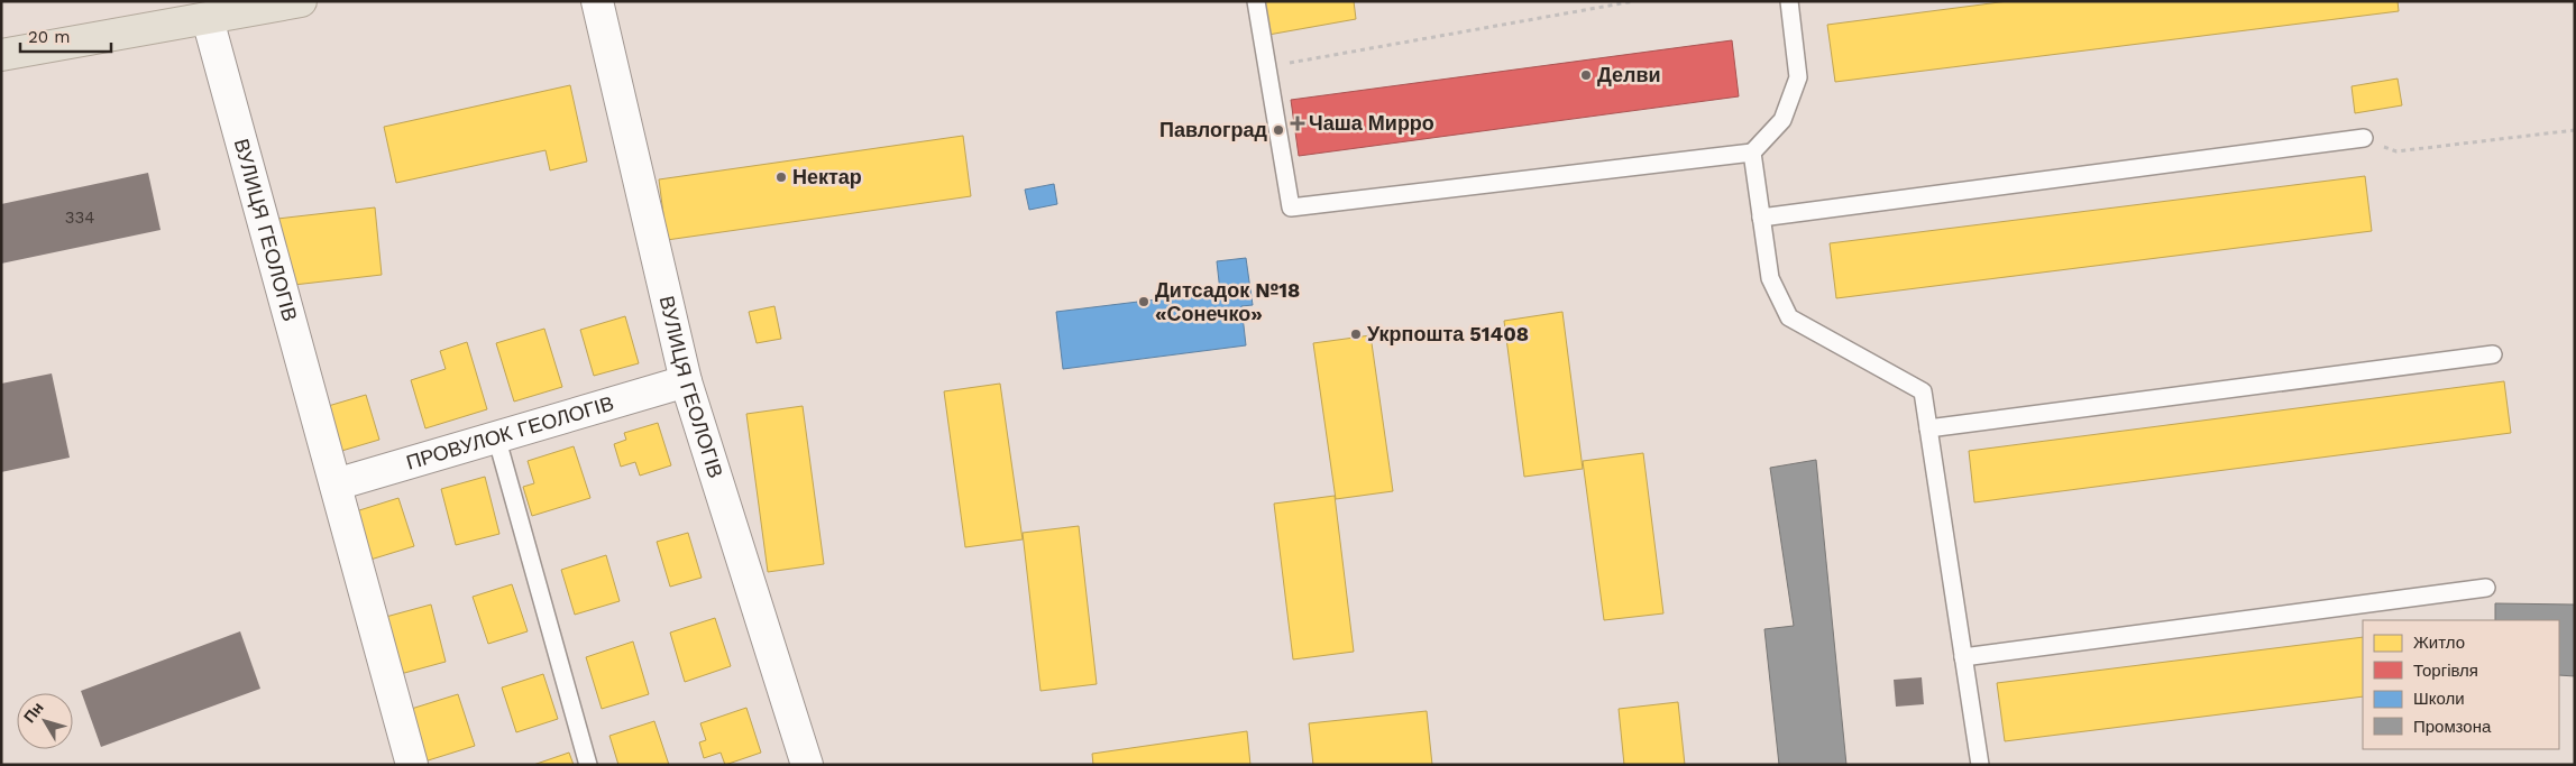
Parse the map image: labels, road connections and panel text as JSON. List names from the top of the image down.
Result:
{
  "streets": {
    "street": ["ВУЛИЦЯ ГЕОЛОГІВ", "ПРОВУЛОК ГЕОЛОГІВ"]
  },
  "crossings": [
    ["ВУЛИЦЯ ГЕОЛОГІВ", "ПРОВУЛОК ГЕОЛОГІВ"]
  ],
  "places": {
    "other": [
      "Делви",
      "Павлоград",
      "Нектар",
      "Дитсадок №18 «Сонечко»",
      "Укрпошта 51408"
    ],
    "health": ["Чаша Мирро"]
  },
  "house_numbers": ["334"],
  "legend": [
    "Житло",
    "Торгівля",
    "Школи",
    "Промзона"
  ],
  "scale_bar": "20 m",
  "north": "top left"
}
